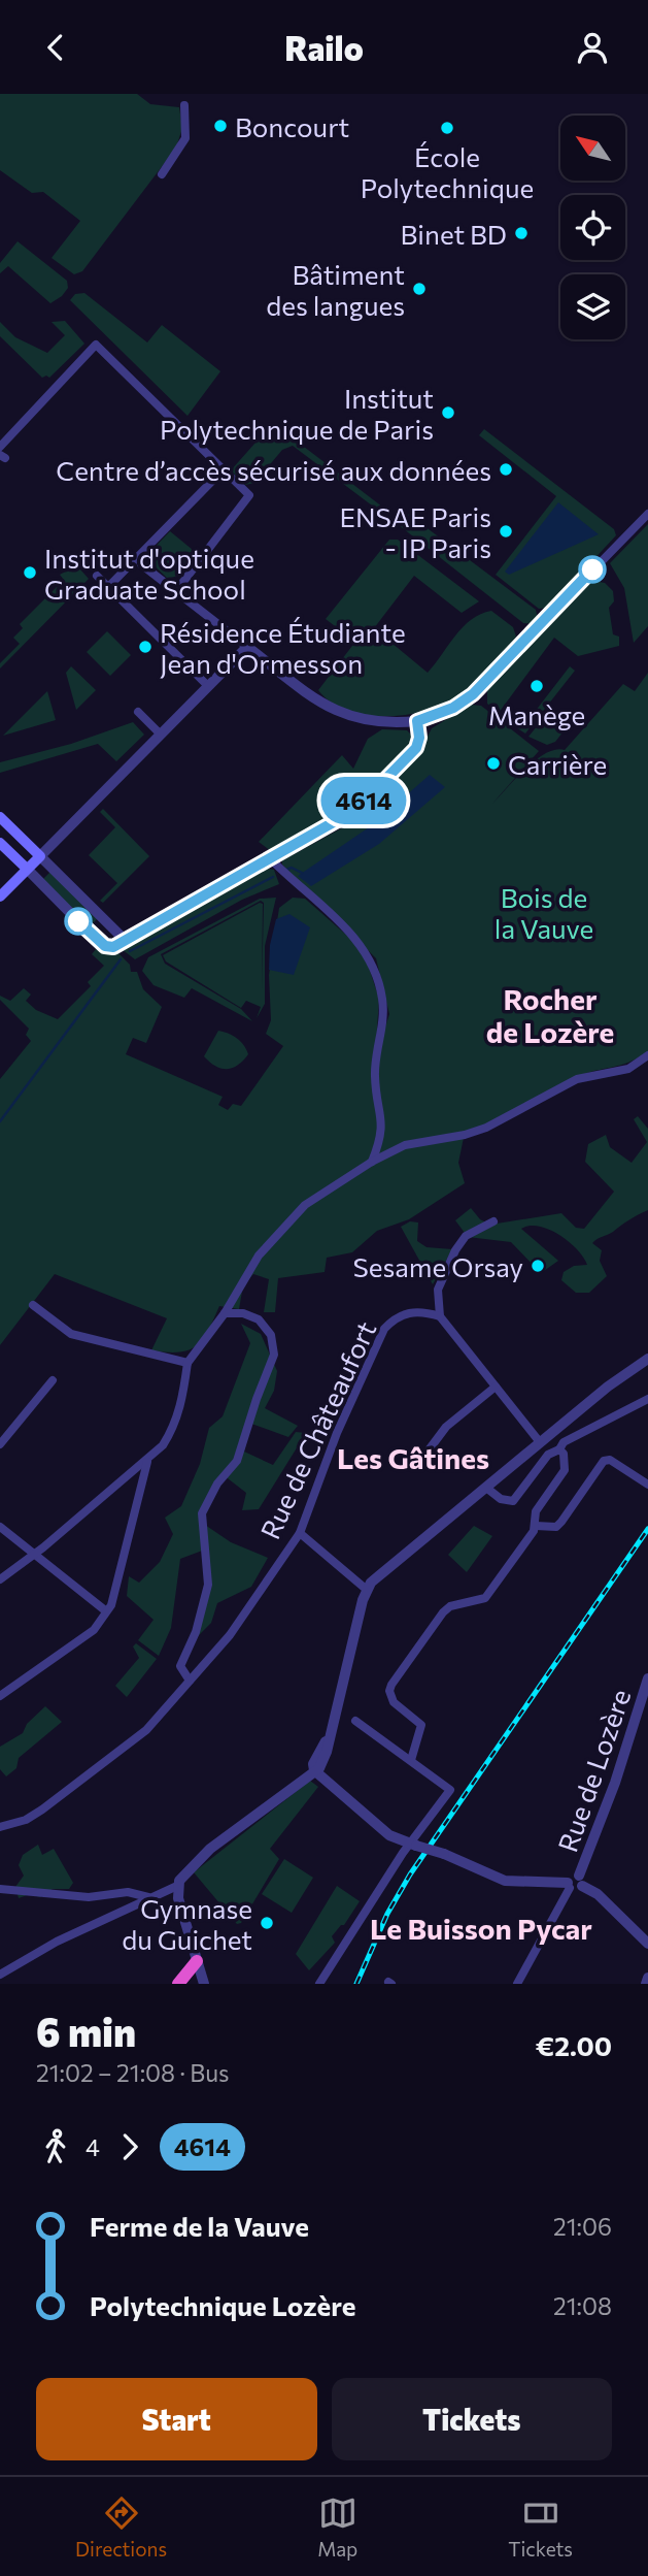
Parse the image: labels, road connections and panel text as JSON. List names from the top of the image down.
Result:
{
  "streets": {
    "street": ["Rue de Châteaufort", "Rue de Lozère"]
  },
  "districts": ["Rocher de Lozère", "Les Gâtines", "Le Buisson Pycar"],
  "parks": ["Bois de la Vauve"],
  "places": [
    "Boncourt",
    "École Polytechnique",
    "Binet BD",
    "Bâtiment des langues",
    "Institut Polytechnique de Paris",
    "Centre d’accès sécurisé aux données",
    "ENSAE Paris - IP Paris",
    "Institut d'optique Graduate School",
    "Résidence Étudiante Jean d'Ormesson",
    "Manège",
    "Carrière",
    "Sesame Orsay",
    "Gymnase du Guichet"
  ],
  "lines": ["bus line 4614"],
  "north": "top left",
  "page": {
    "header": "Railo",
    "on_map": "4614",
    "heading": ["6 min", "21:02 – 21:08 · Bus", "€2.00"],
    "legs": ["4", "4614"],
    "list": [
      {
        "name": "Ferme de la Vauve",
        "value": "21:06"
      },
      {
        "name": "Polytechnique Lozère",
        "value": "21:08"
      }
    ],
    "buttons": ["Start", "Tickets"],
    "tabs": ["Directions", "Map", "Tickets"]
  }
}
